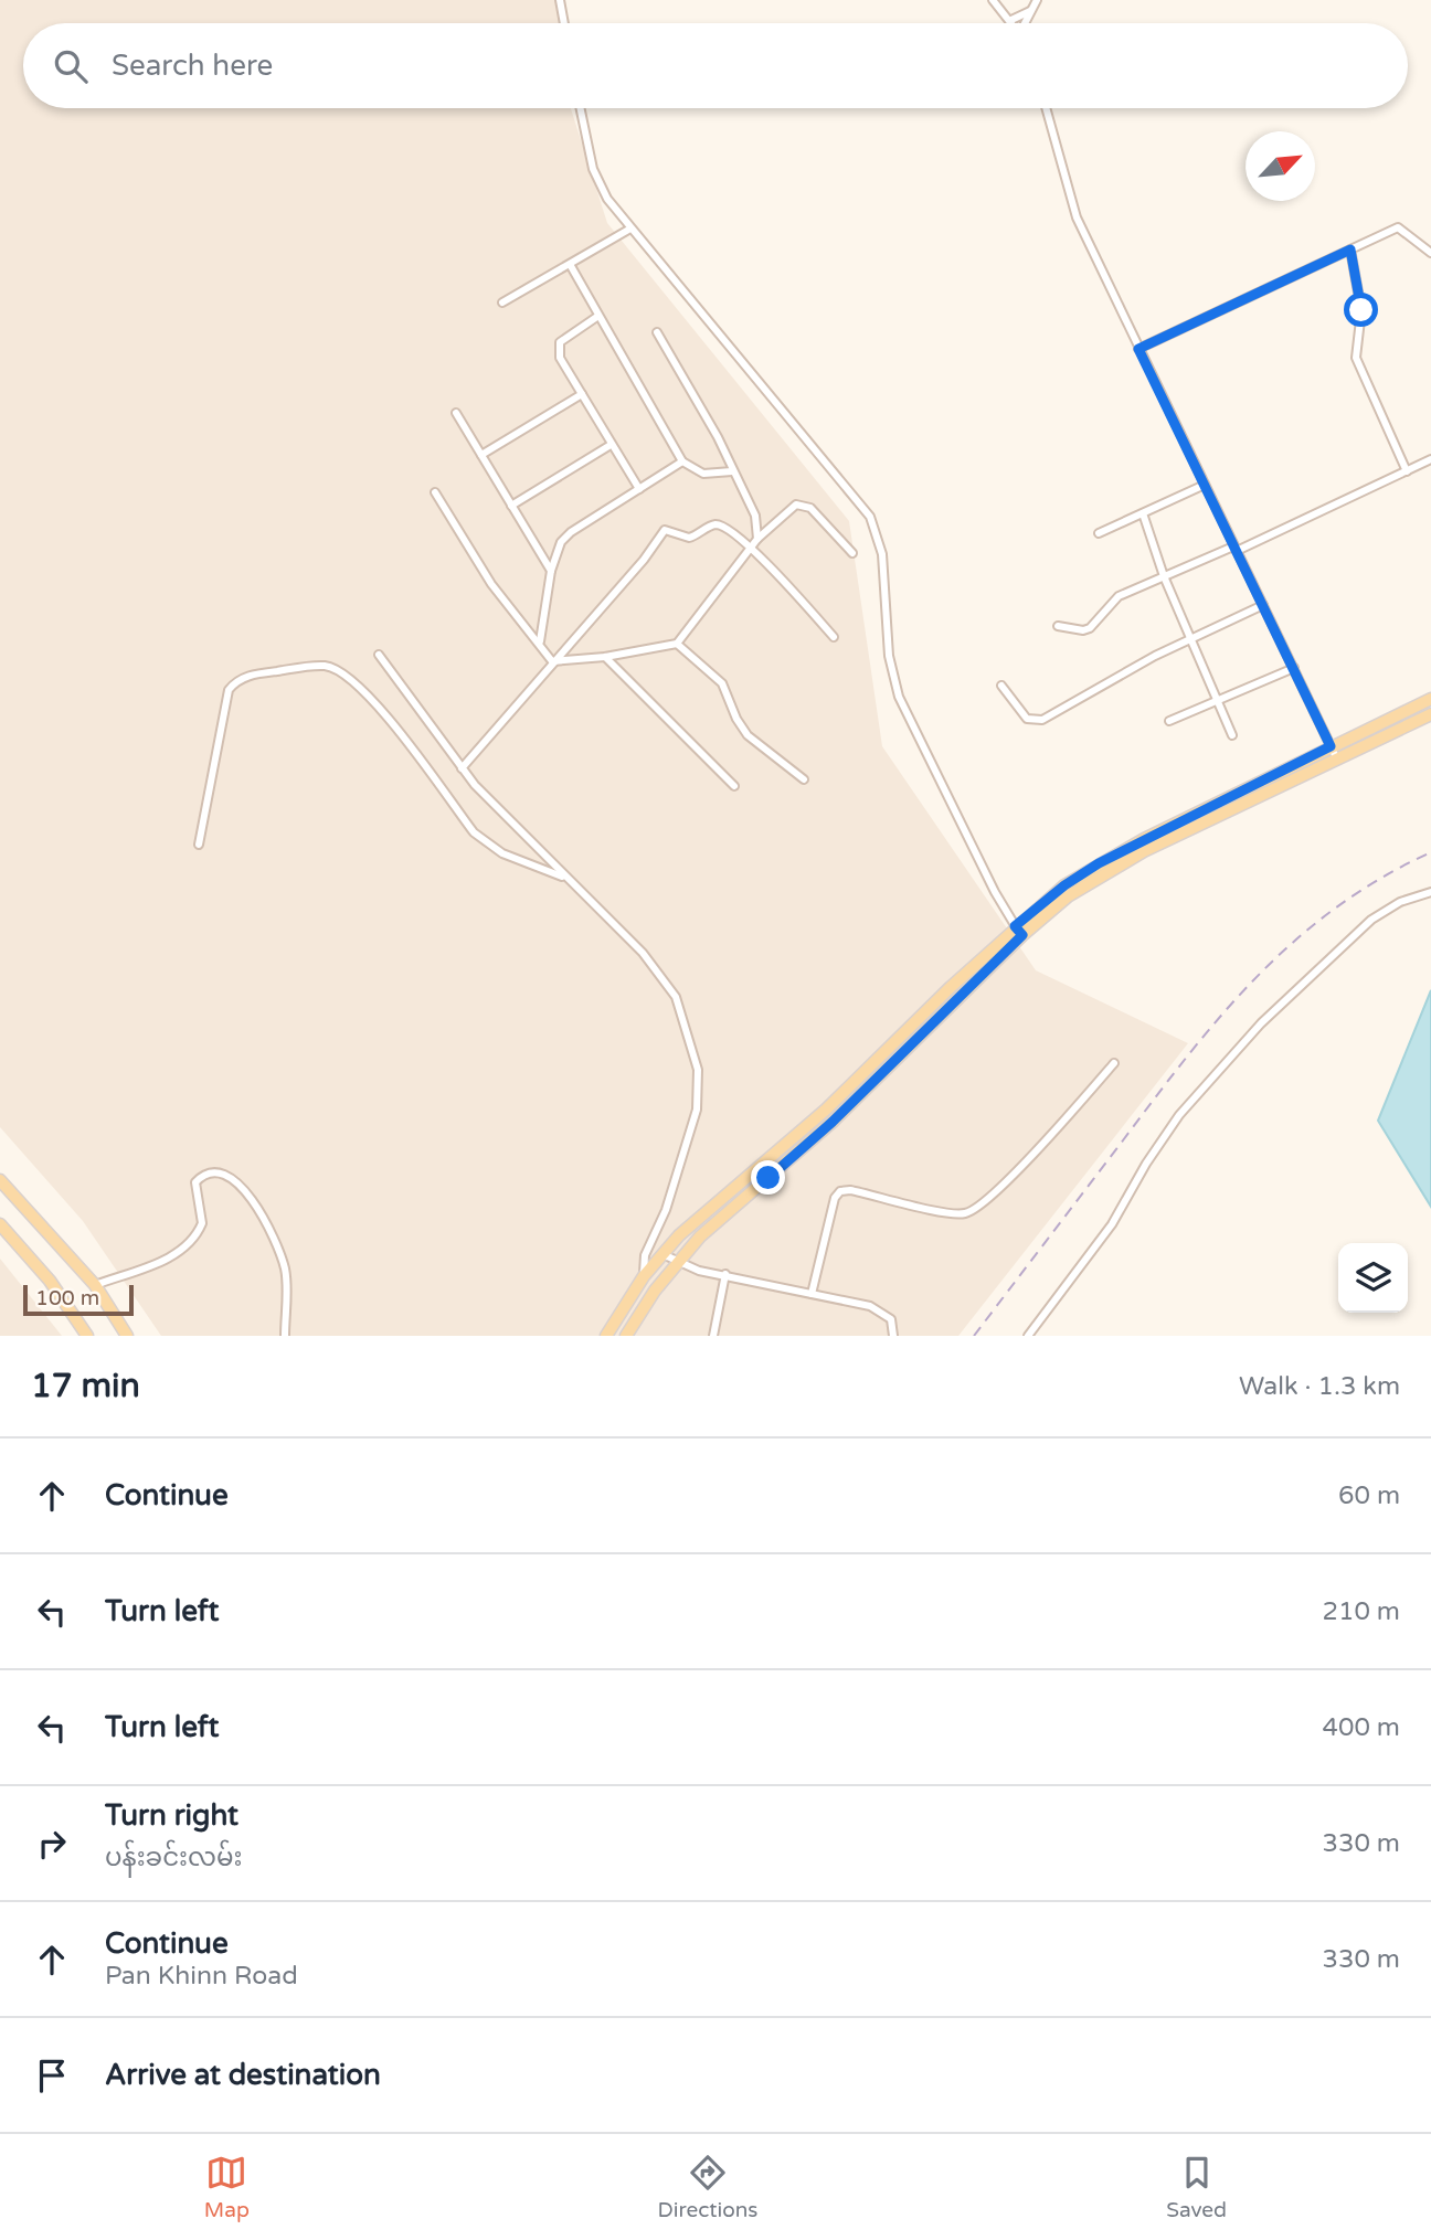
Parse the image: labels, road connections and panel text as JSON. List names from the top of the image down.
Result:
{
  "scale_bar": "100 m",
  "north": "top right",
  "page": {
    "search": "Search here",
    "scale": "100 m",
    "heading": ["17 min", "Walk · 1.3 km"],
    "list": [
      ["Continue", "60 m"],
      ["Turn left", "210 m"],
      ["Turn left", "400 m"],
      ["Turn right", "ပန်းခင်းလမ်း", "330 m"],
      ["Continue", "Pan Khinn Road", "330 m"],
      "Arrive at destination"
    ],
    "nav": ["Map", "Directions", "Saved"]
  }
}
